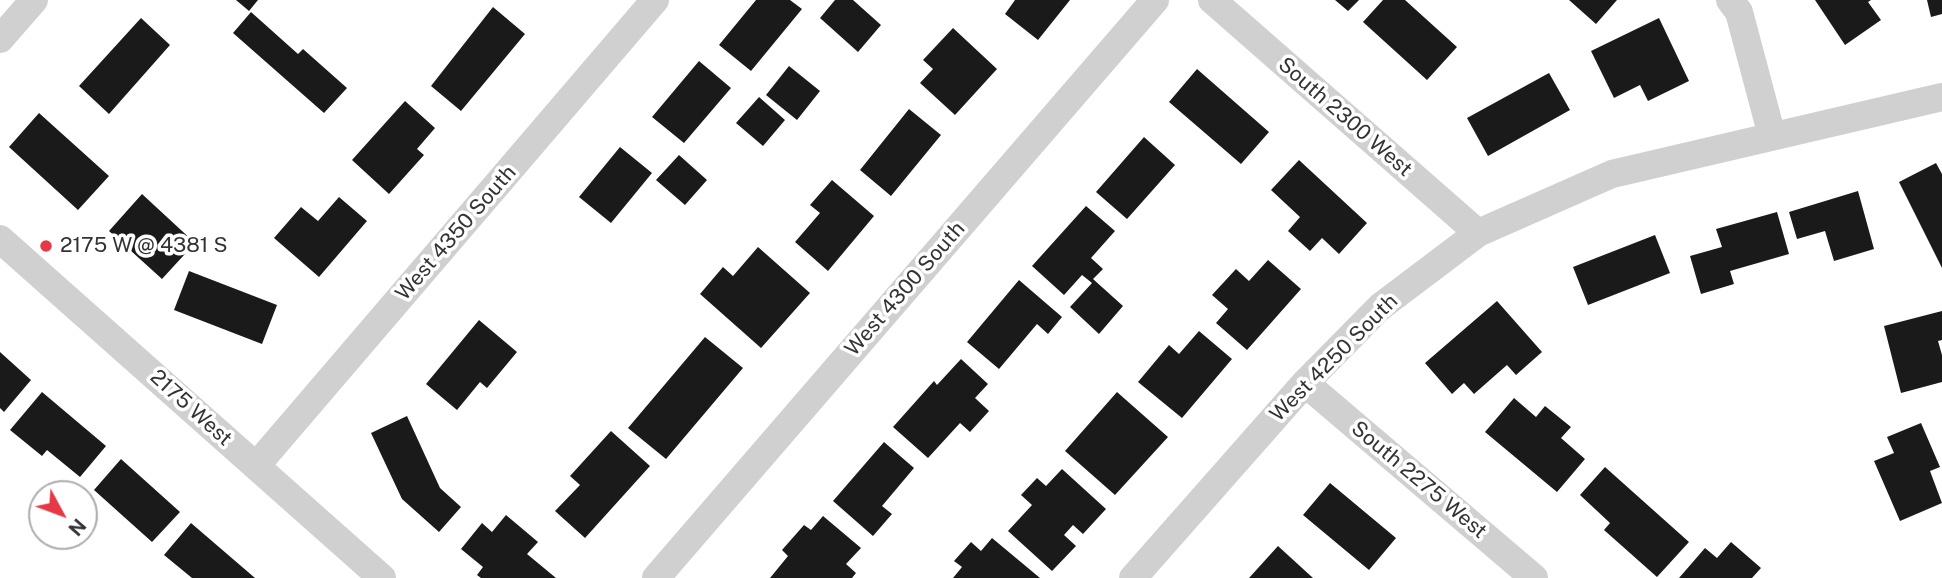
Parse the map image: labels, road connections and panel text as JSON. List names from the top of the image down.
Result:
{
  "streets": {
    "street": [
      "South 2300 West",
      "West 4350 South",
      "West 4300 South",
      "West 4250 South",
      "2175 West",
      "South 2275 West"
    ]
  },
  "crossings": [
    ["South 2300 West", "West 4250 South"],
    ["West 4350 South", "2175 West"],
    ["West 4250 South", "South 2275 West"]
  ],
  "places": ["2175 W @ 4381 S"],
  "north": "bottom right"
}
